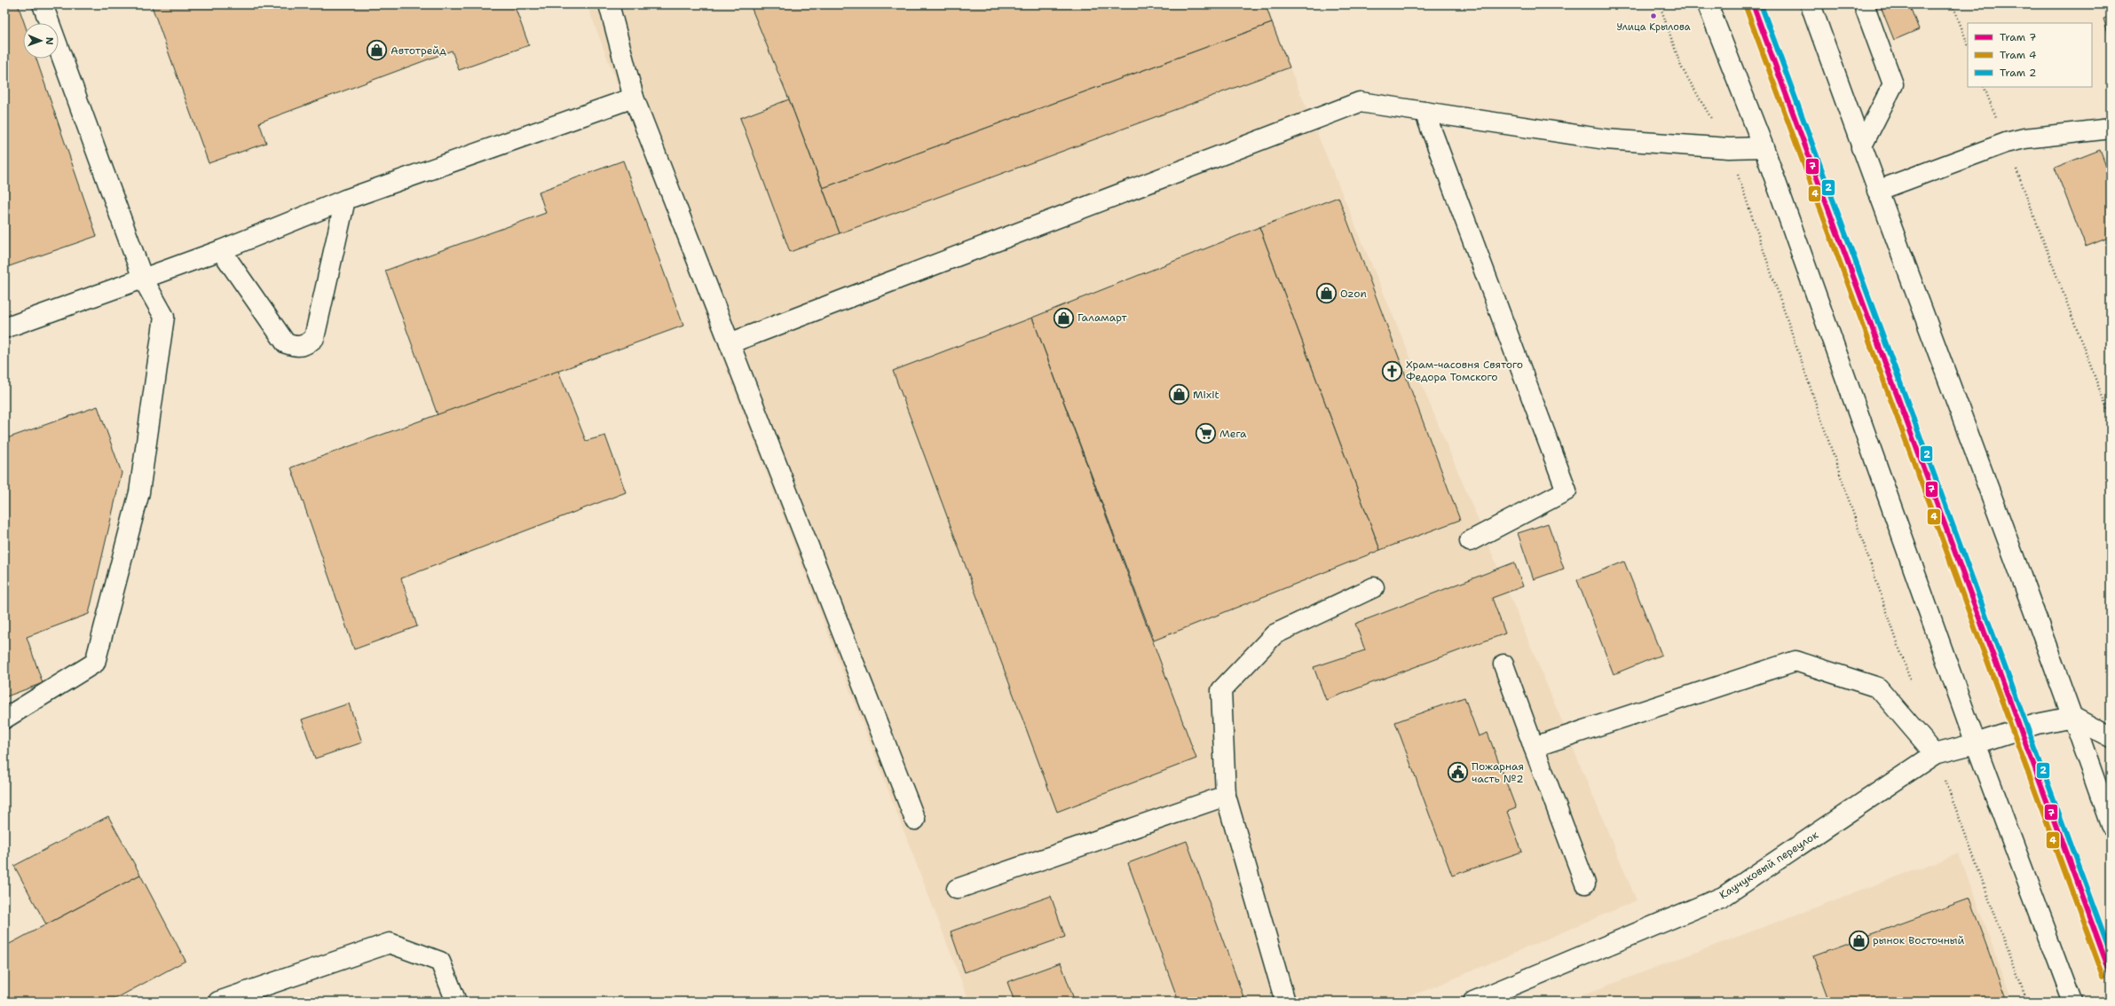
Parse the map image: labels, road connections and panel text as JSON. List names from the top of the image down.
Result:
{
  "streets": {
    "main road": ["Каучуковый переулок"]
  },
  "places": {
    "other": ["Улица Крылова"],
    "shop": [
      "Автотрейд",
      "Ozon",
      "Галамарт",
      "Mixit",
      "рынок Восточный"
    ],
    "church": ["Храм-часовня Святого Федора Томского"],
    "supermarket": ["Мега"],
    "public building": ["Пожарная часть №2"]
  },
  "lines": ["tram line 7", "tram line 2", "tram line 4"],
  "legend": ["Tram 7", "Tram 4", "Tram 2"],
  "north": "right"
}
